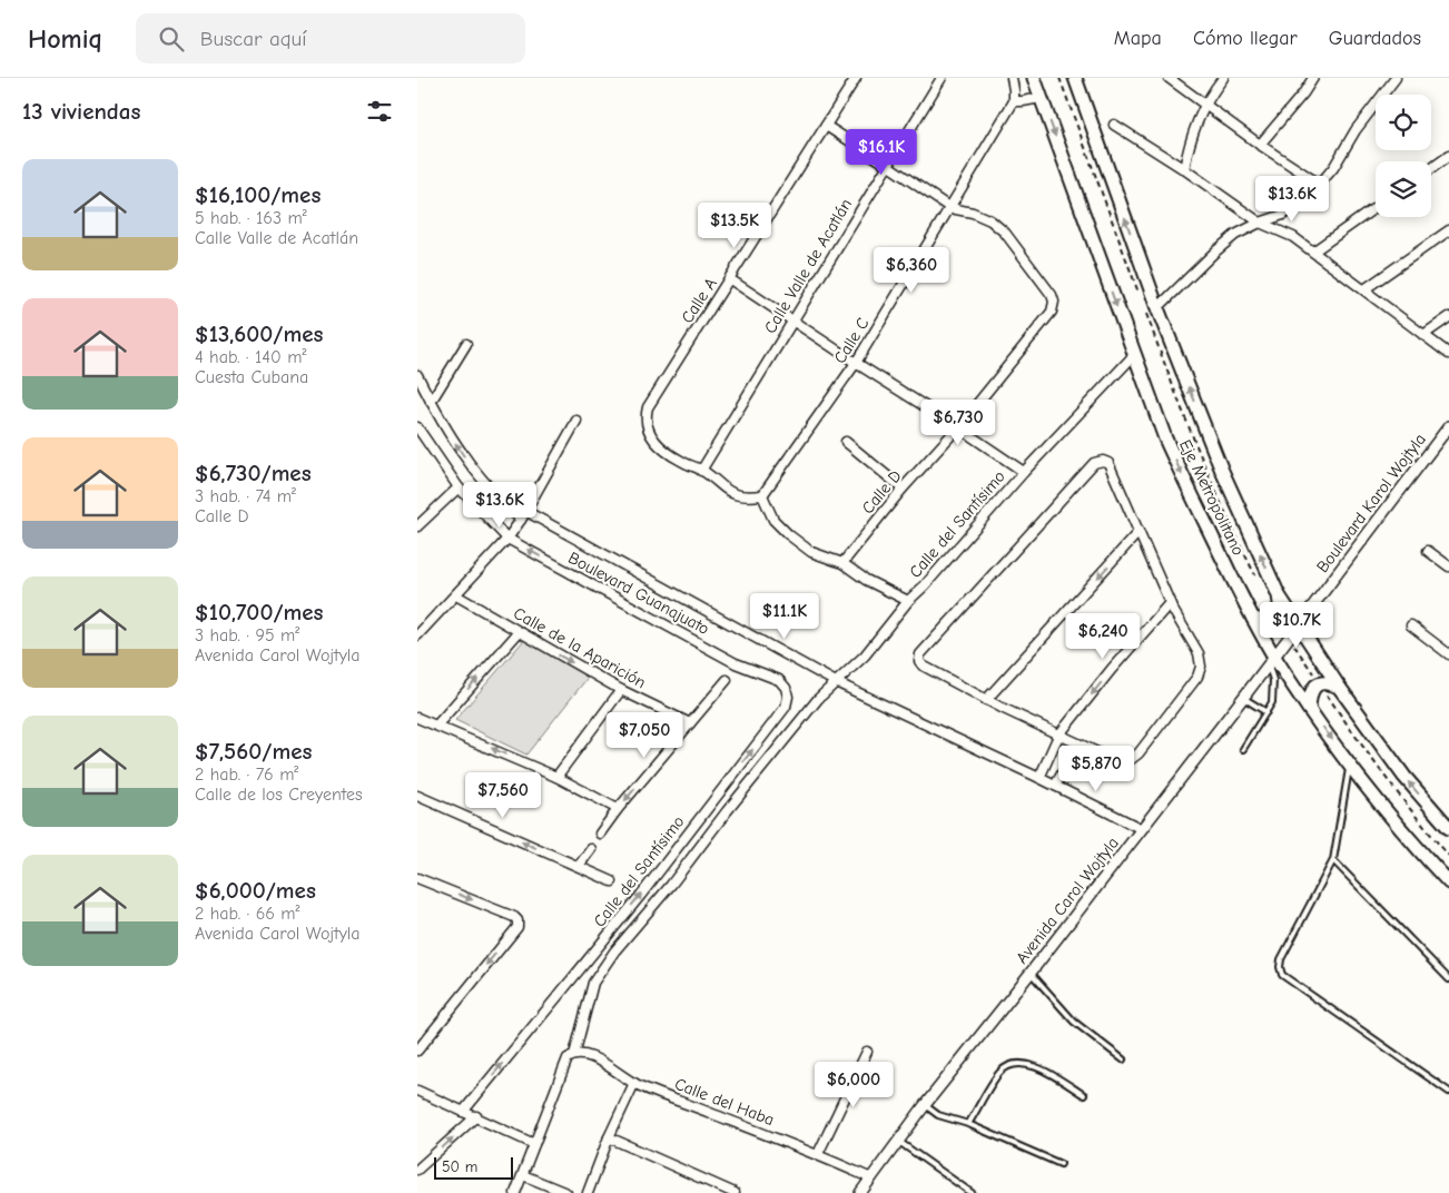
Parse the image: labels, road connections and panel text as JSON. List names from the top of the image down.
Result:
{
  "streets": {
    "main road": ["Eje Metropolitano"],
    "street": [
      "Calle Valle de Acatlán",
      "Calle A",
      "Calle C",
      "Calle D",
      "Boulevard Karol Wojtyla",
      "Calle del Santísimo",
      "Boulevard Guanajuato",
      "Calle de la Aparición",
      "Avenida Carol Wojtyla",
      "Calle del Haba"
    ]
  },
  "crossings": [
    ["Calle Valle de Acatlán", "Calle A"],
    ["Calle C", "Calle D"],
    ["Calle C", "Calle del Santísimo"],
    ["Calle D", "Calle del Santísimo"],
    ["Eje Metropolitano", "Boulevard Karol Wojtyla"],
    ["Eje Metropolitano", "Calle del Santísimo"],
    ["Eje Metropolitano", "Avenida Carol Wojtyla"],
    ["Boulevard Karol Wojtyla", "Avenida Carol Wojtyla"],
    ["Calle del Santísimo", "Boulevard Guanajuato"],
    ["Avenida Carol Wojtyla", "Calle del Haba"]
  ],
  "one_way": ["Calle de la Aparición"],
  "scale_bar": "50 m",
  "page": {
    "header": "Homiq",
    "search": "Buscar aquí",
    "nav": ["Mapa", "Cómo llegar", "Guardados"],
    "heading": "13 viviendas",
    "price": [
      "$16.1K",
      "$13.6K",
      "$13.5K",
      "$6,360",
      "$6,730",
      "$13.6K",
      "$11.1K",
      "$10.7K",
      "$6,240",
      "$7,050",
      "$5,870",
      "$7,560",
      "$6,000"
    ],
    "list": [
      {
        "name": "$16,100/mes",
        "note": "5 hab. · 163 m² · Calle Valle de Acatlán"
      },
      {
        "name": "$13,600/mes",
        "note": "4 hab. · 140 m² · Cuesta Cubana"
      },
      {
        "name": "$6,730/mes",
        "note": "3 hab. · 74 m² · Calle D"
      },
      {
        "name": "$10,700/mes",
        "note": "3 hab. · 95 m² · Avenida Carol Wojtyla"
      },
      {
        "name": "$7,560/mes",
        "note": "2 hab. · 76 m² · Calle de los Creyentes"
      },
      {
        "name": "$6,000/mes",
        "note": "2 hab. · 66 m² · Avenida Carol Wojtyla"
      }
    ],
    "scale": "50 m"
  }
}
